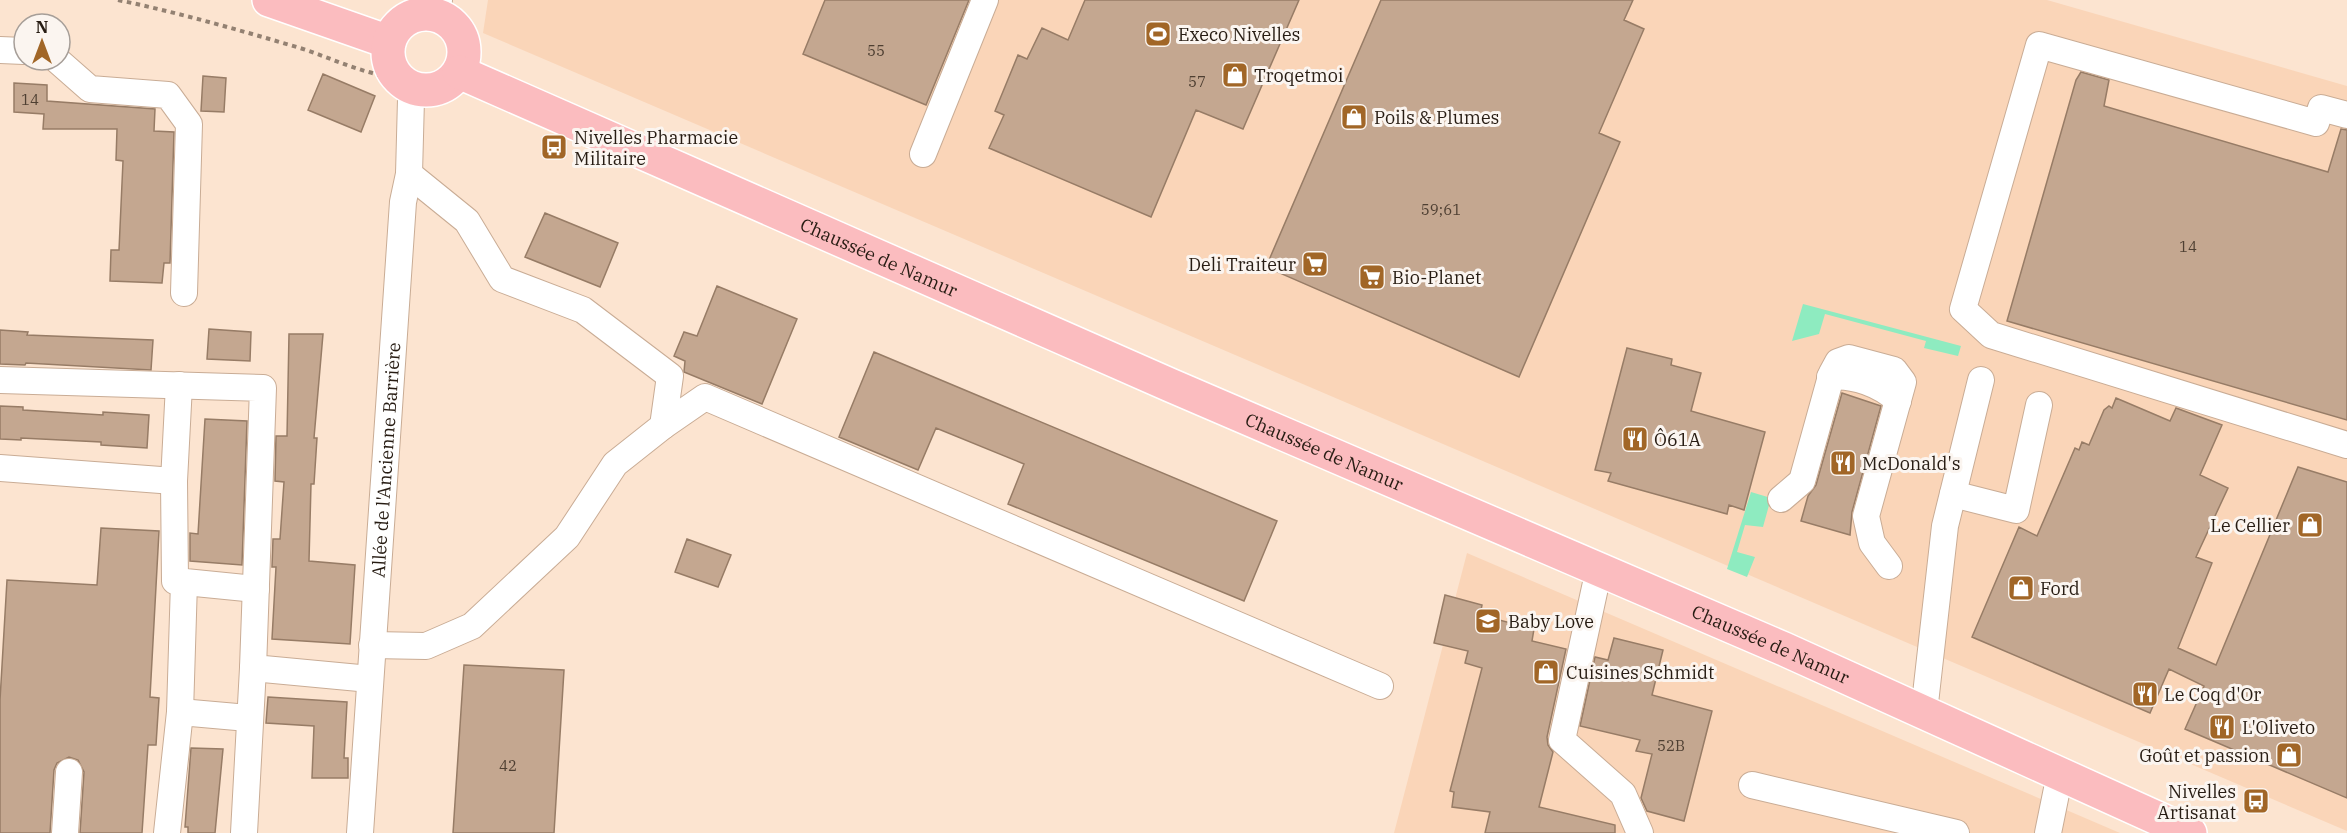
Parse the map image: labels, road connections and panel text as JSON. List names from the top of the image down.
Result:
{
  "streets": {
    "main road": ["Chaussée de Namur"],
    "street": ["Allée de l'Ancienne Barrière"]
  },
  "crossings": [
    ["Chaussée de Namur", "Allée de l'Ancienne Barrière"]
  ],
  "places": {
    "sports": ["Execo Nivelles"],
    "shop": [
      "Troqetmoi",
      "Poils & Plumes",
      "Le Cellier",
      "Ford",
      "Cuisines Schmidt",
      "Goût et passion"
    ],
    "bus stop": ["Nivelles Pharmacie Militaire", "Nivelles Artisanat"],
    "supermarket": ["Deli Traiteur", "Bio-Planet"],
    "restaurant": [
      "Ô61A",
      "McDonald's",
      "Le Coq d'Or",
      "L'Oliveto"
    ],
    "school or university": ["Baby Love"]
  },
  "house_numbers": [
    "55",
    "57",
    "14",
    "59;61",
    "14",
    "52B",
    "42"
  ],
  "north": "top"
}
